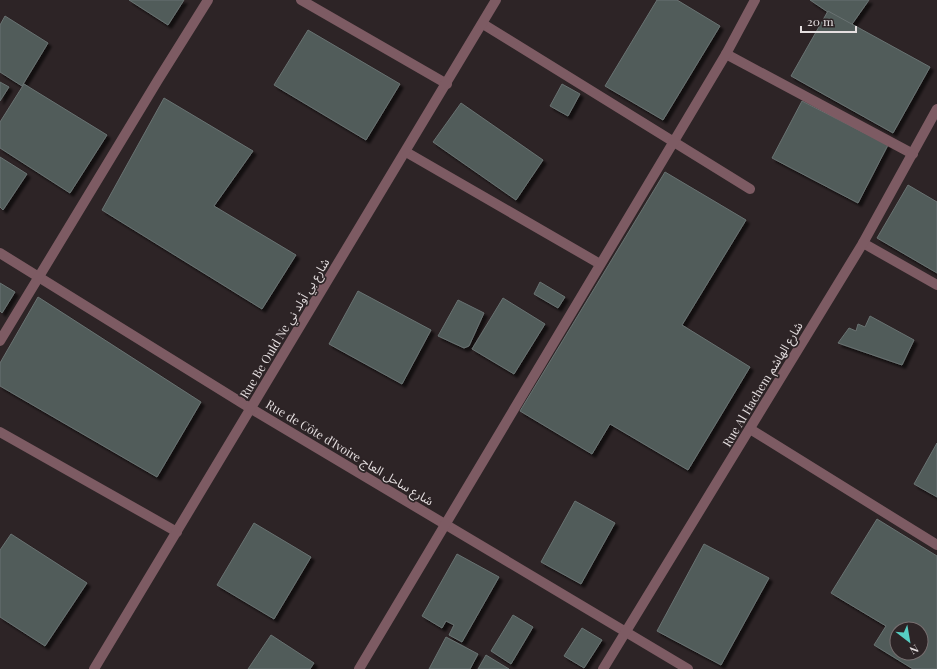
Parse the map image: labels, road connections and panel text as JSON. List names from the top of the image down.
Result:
{
  "streets": {
    "street": ["Rue Be Ould Ne شارع بي أولد ني", "Rue Al Hachem شارع الهاشم", "Rue de Côte d'Ivoire شارع ساحل العاج"]
  },
  "crossings": [
    ["Rue Be Ould Ne شارع بي أولد ني", "Rue de Côte d'Ivoire شارع ساحل العاج"],
    ["Rue Al Hachem شارع الهاشم", "Rue de Côte d'Ivoire شارع ساحل العاج"]
  ],
  "scale_bar": "20 m",
  "north": "bottom right"
}
